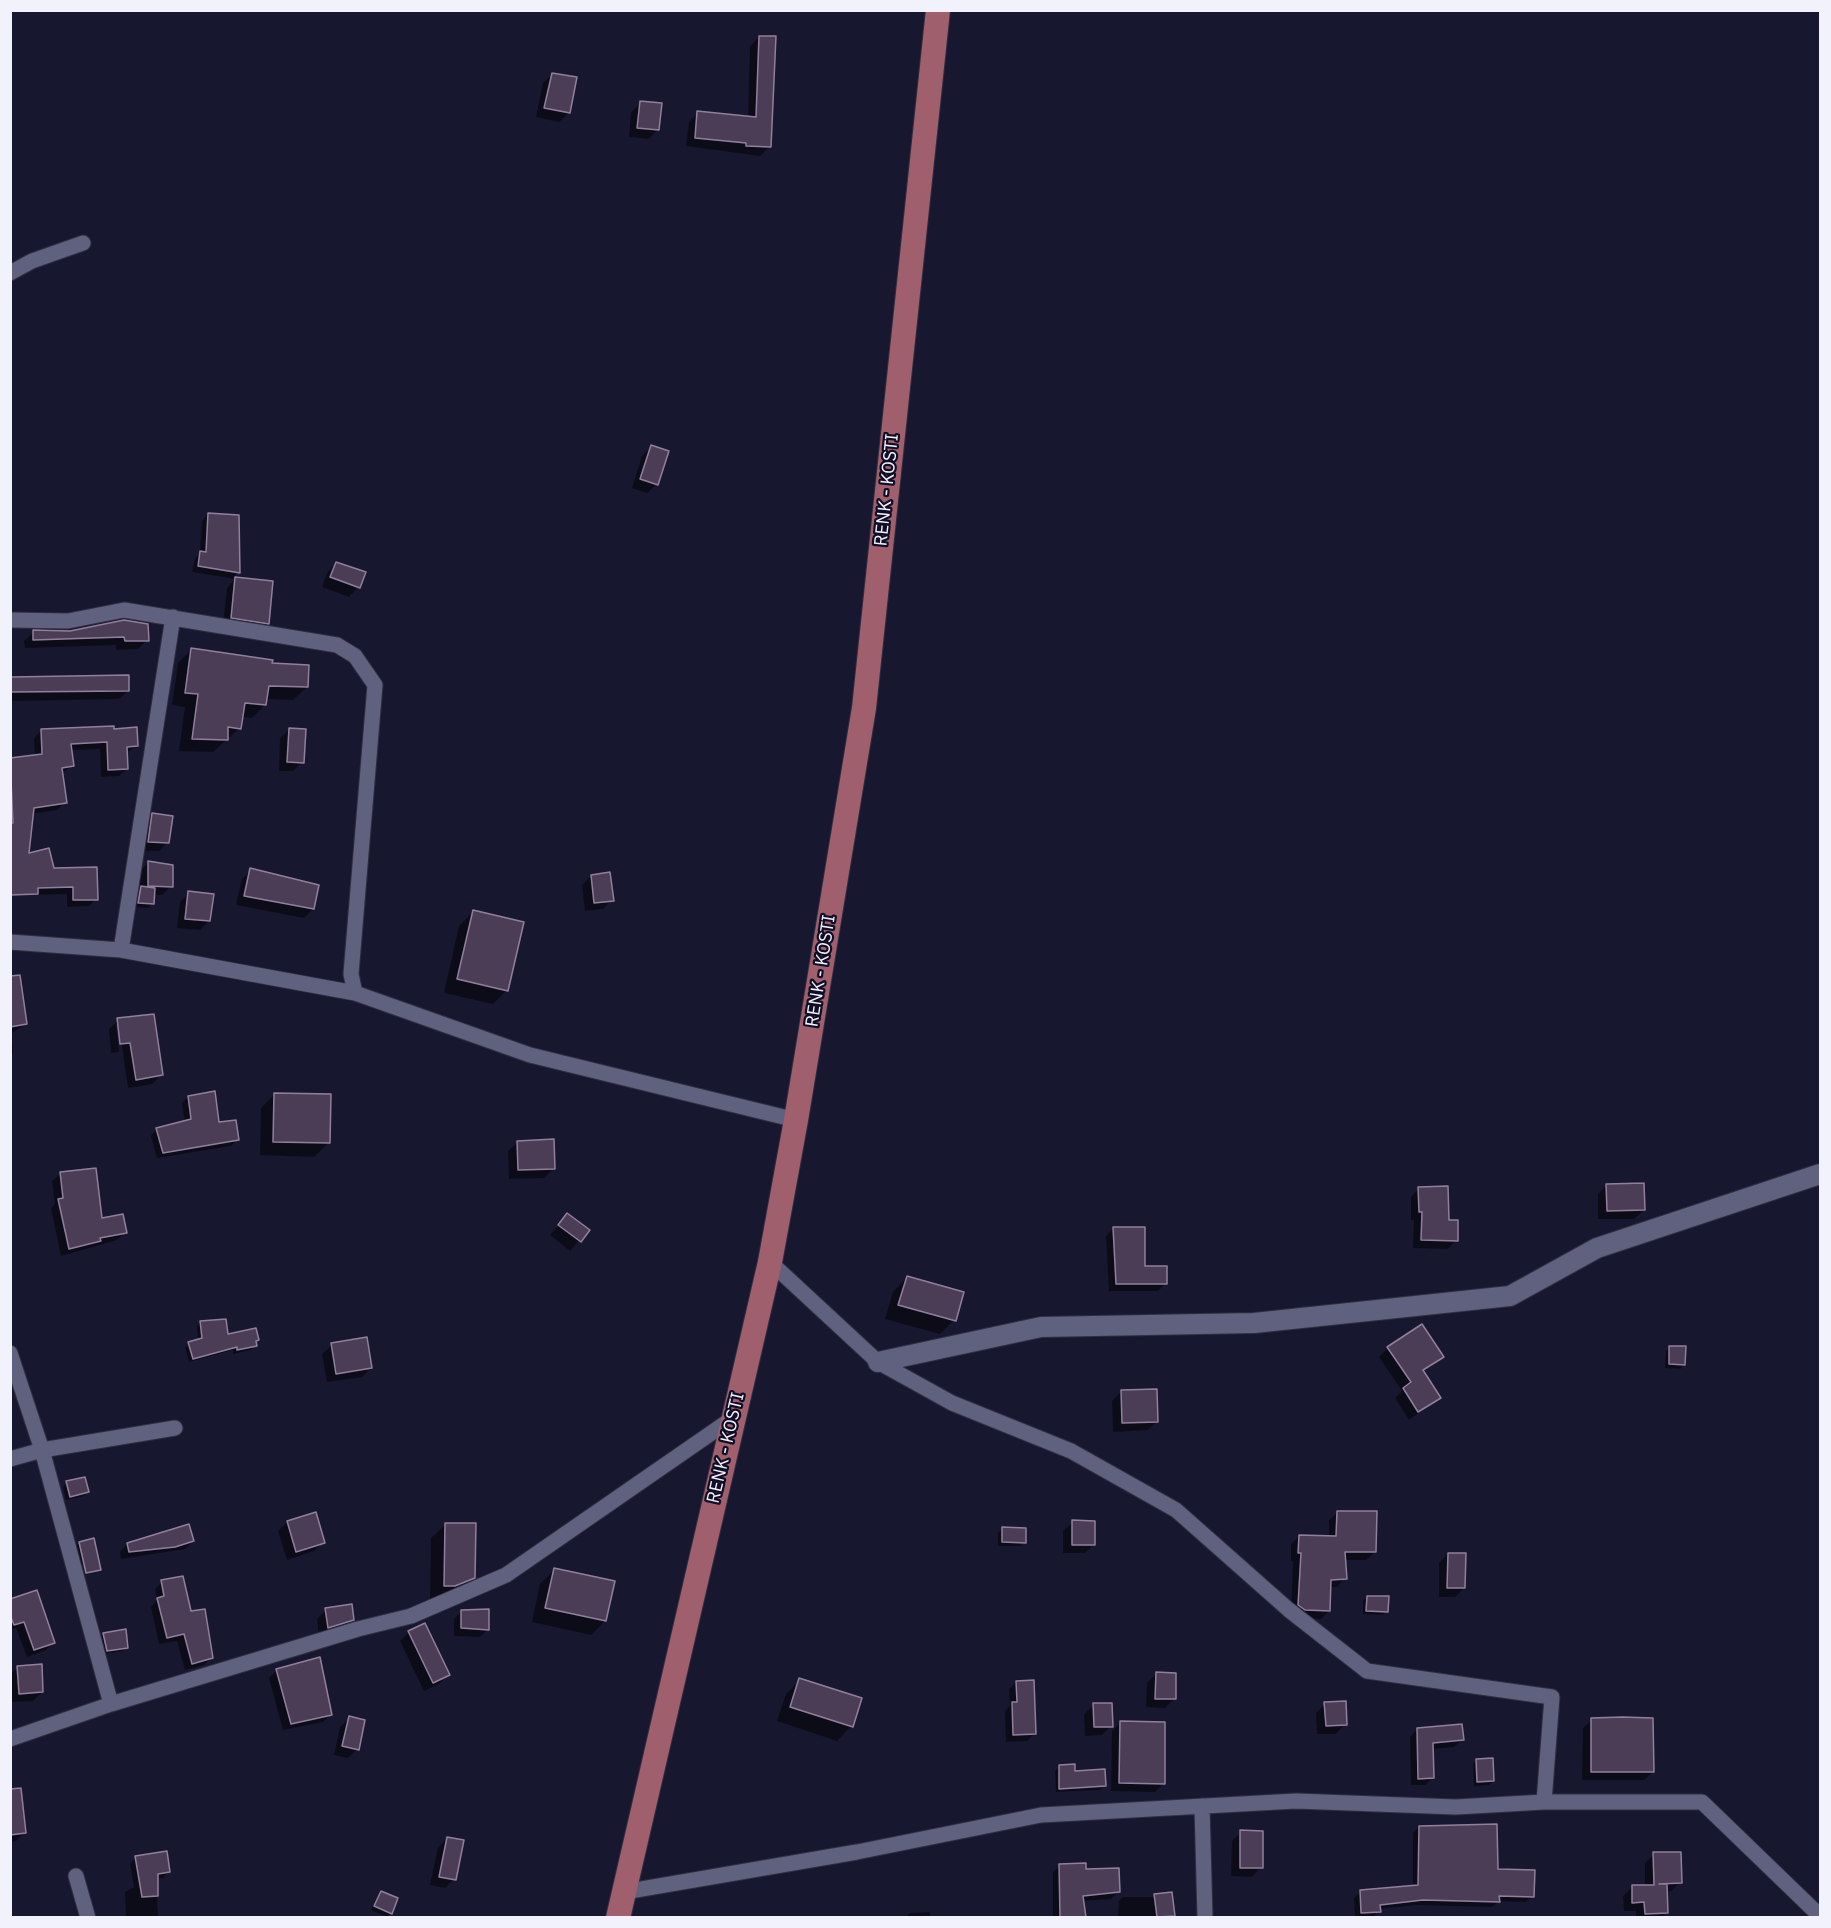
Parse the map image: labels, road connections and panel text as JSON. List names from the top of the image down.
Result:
{
  "streets": {
    "main road": ["RENK - KOSTI"]
  }
}
